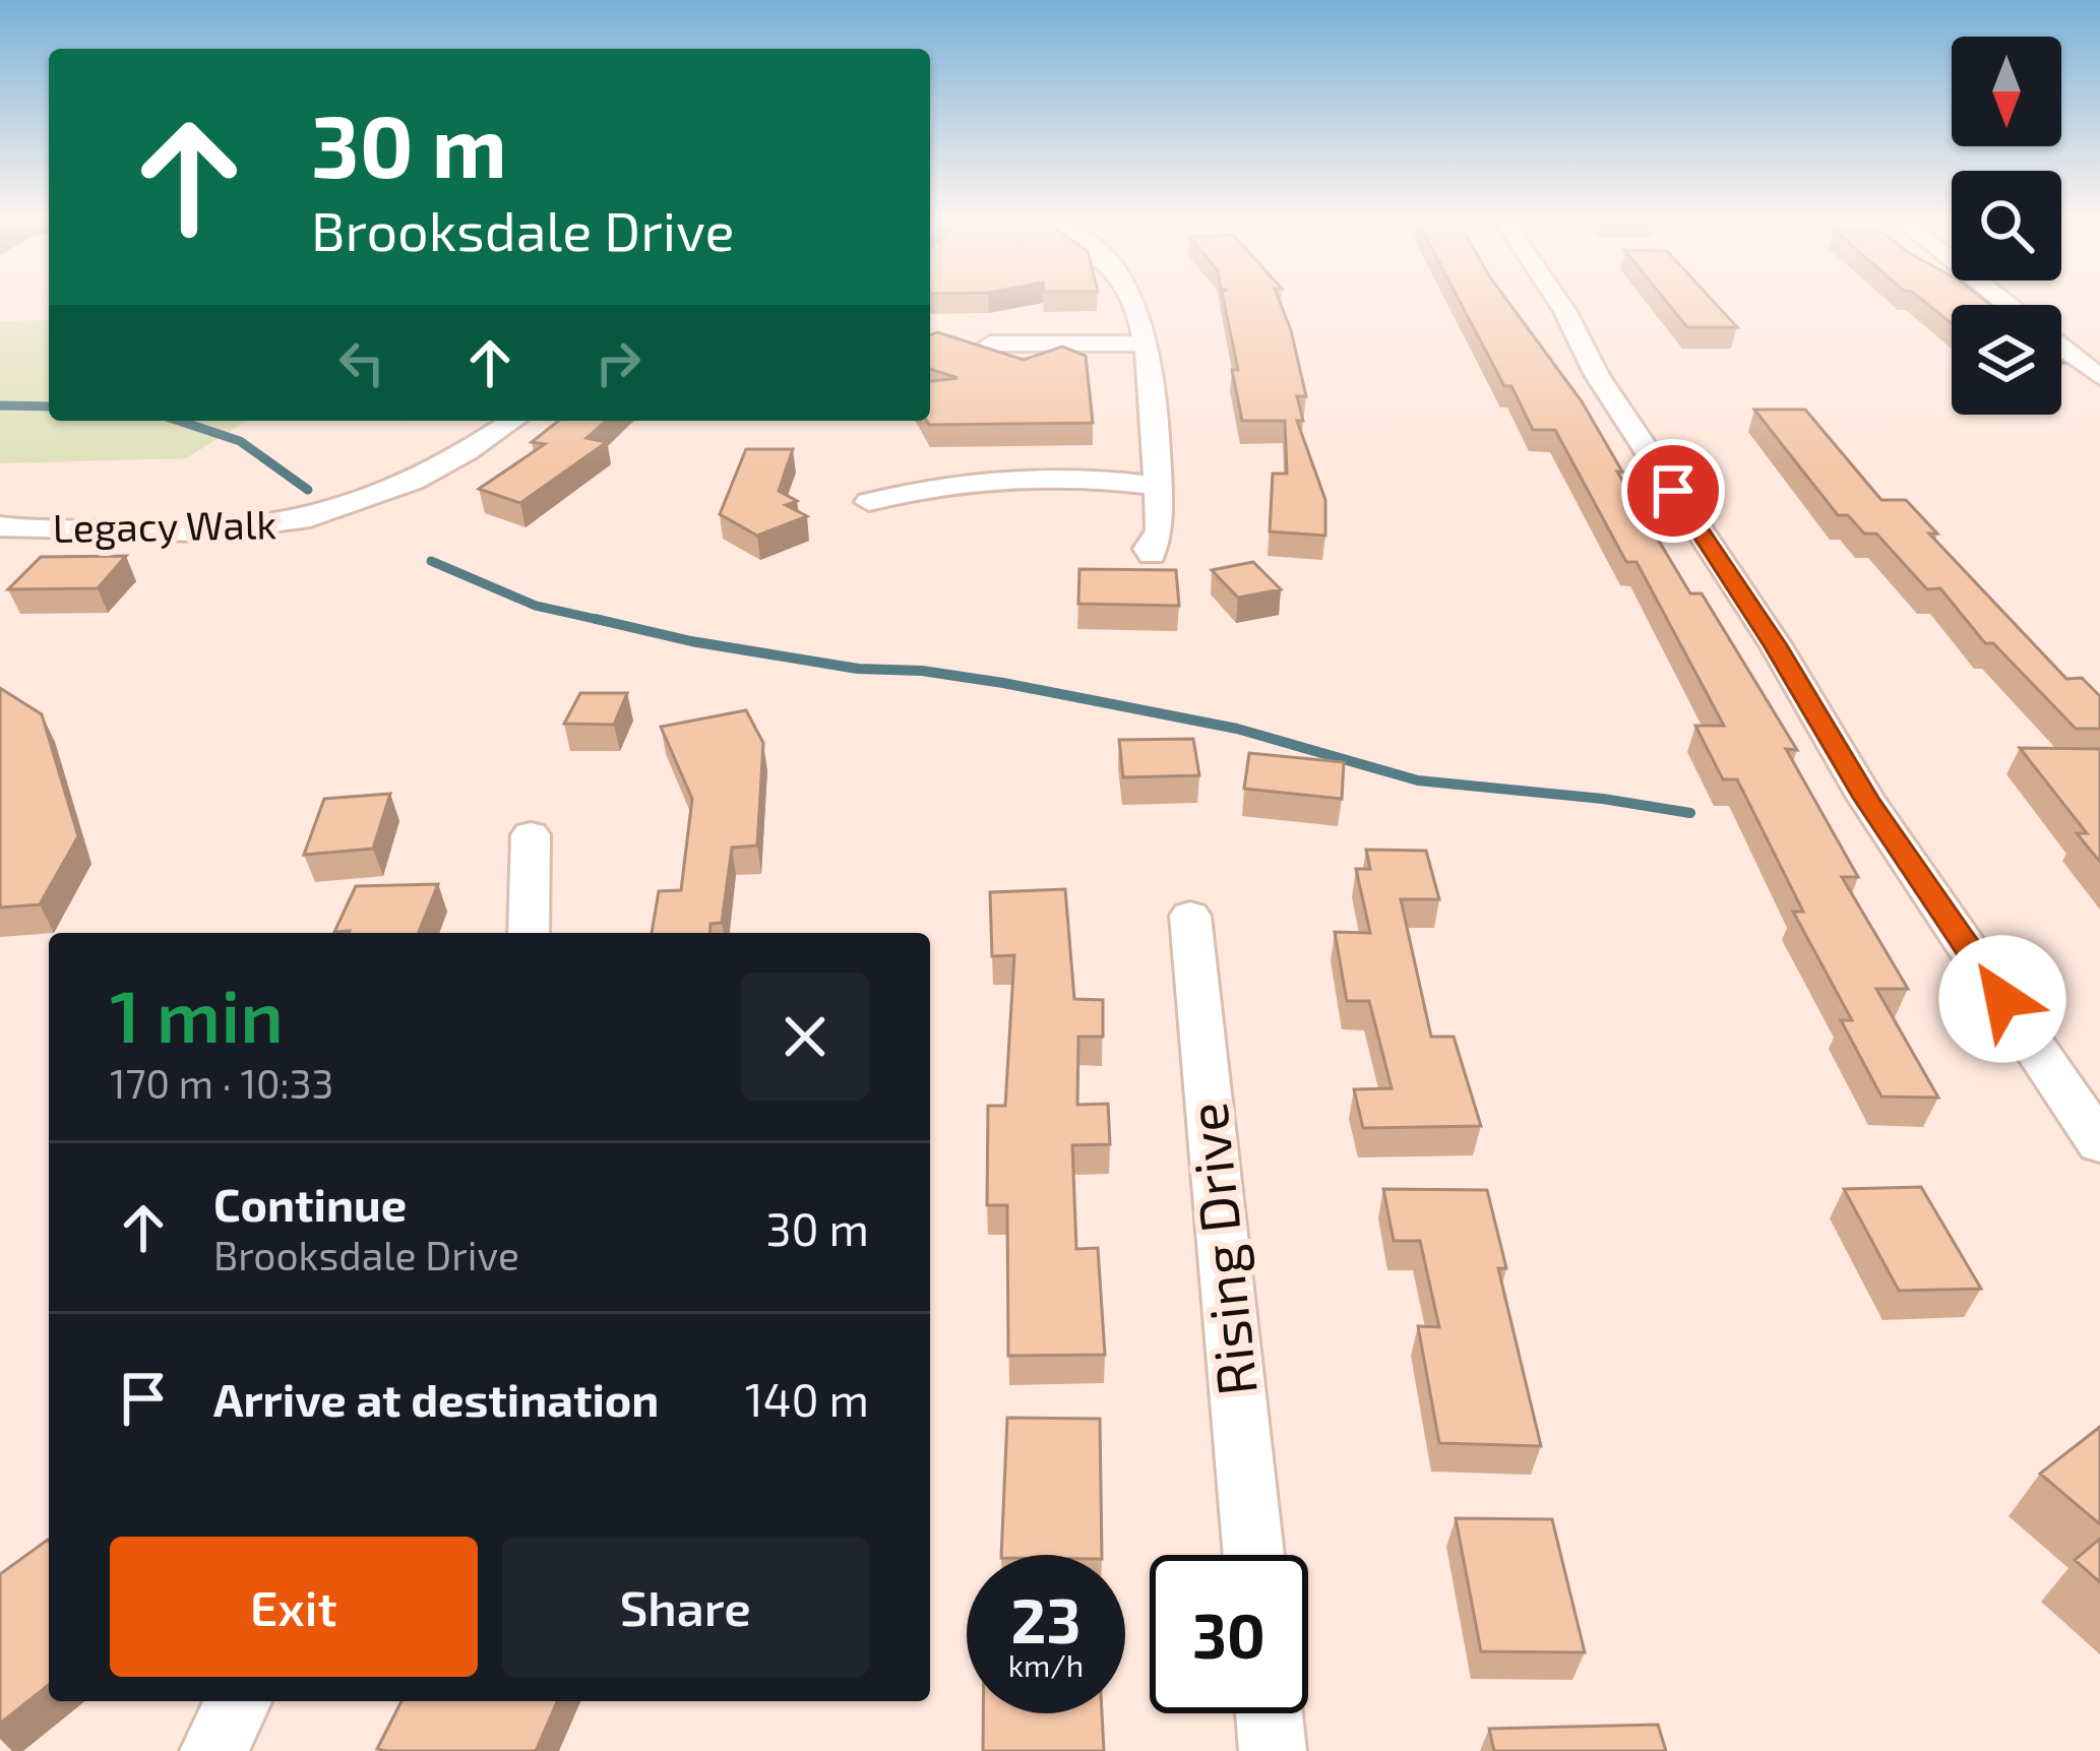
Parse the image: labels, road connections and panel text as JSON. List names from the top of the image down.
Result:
{
  "streets": {
    "street": ["Legacy Walk", "Rising Drive"]
  },
  "north": "bottom",
  "page": {
    "turn": ["30 m", "Brooksdale Drive"],
    "heading": ["1 min", "170 m · 10:33"],
    "list": [
      {
        "name": "Continue",
        "note": "Brooksdale Drive",
        "value": "30 m"
      },
      {
        "name": "Arrive at destination",
        "value": "140 m"
      }
    ],
    "buttons": ["Exit", "Share"],
    "speed": "23 km/h",
    "limit": "30"
  }
}
